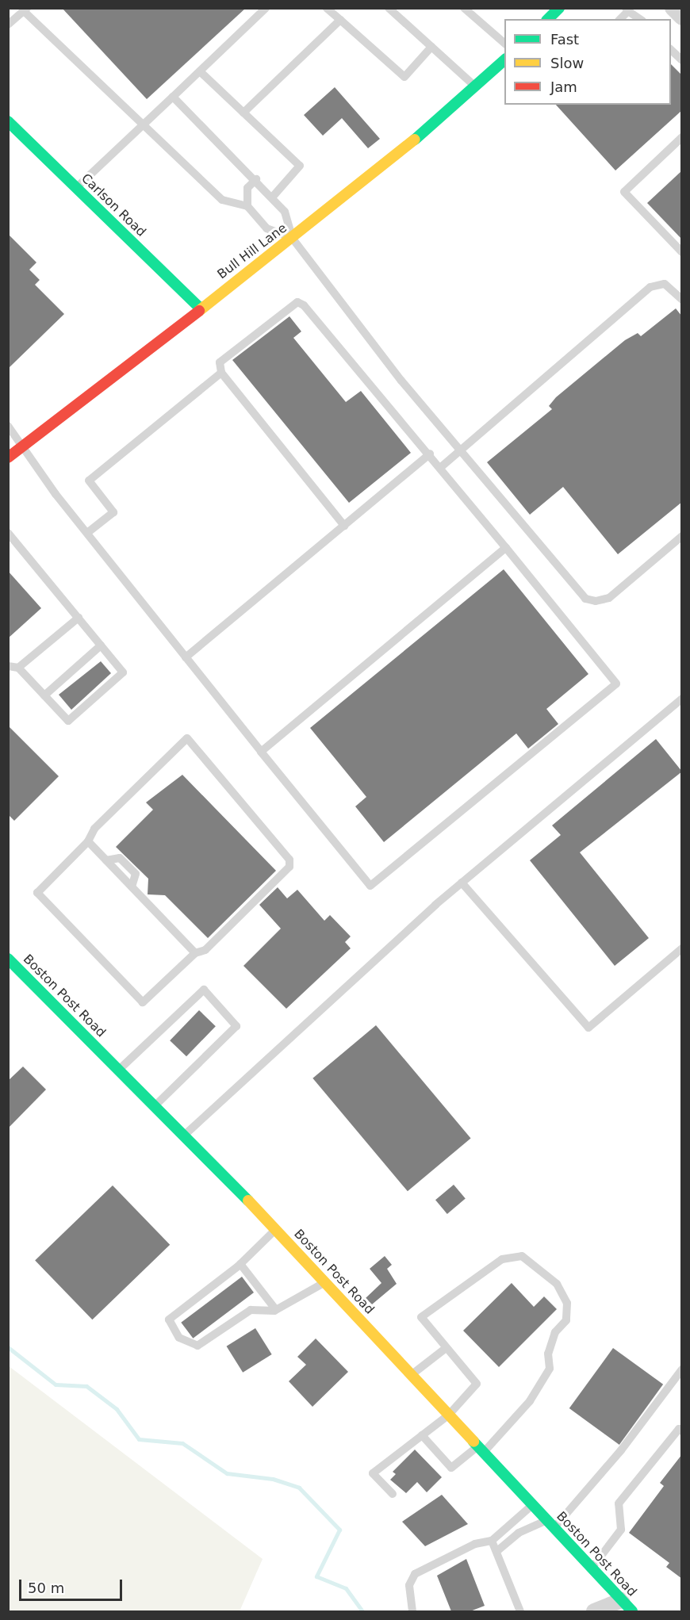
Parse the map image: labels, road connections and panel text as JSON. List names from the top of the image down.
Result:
{
  "streets": {
    "main road": ["Carlson Road", "Bull Hill Lane", "Boston Post Road"]
  },
  "crossings": [
    ["Carlson Road", "Bull Hill Lane"]
  ],
  "legend": ["Fast", "Slow", "Jam"],
  "scale_bar": "50 m"
}
